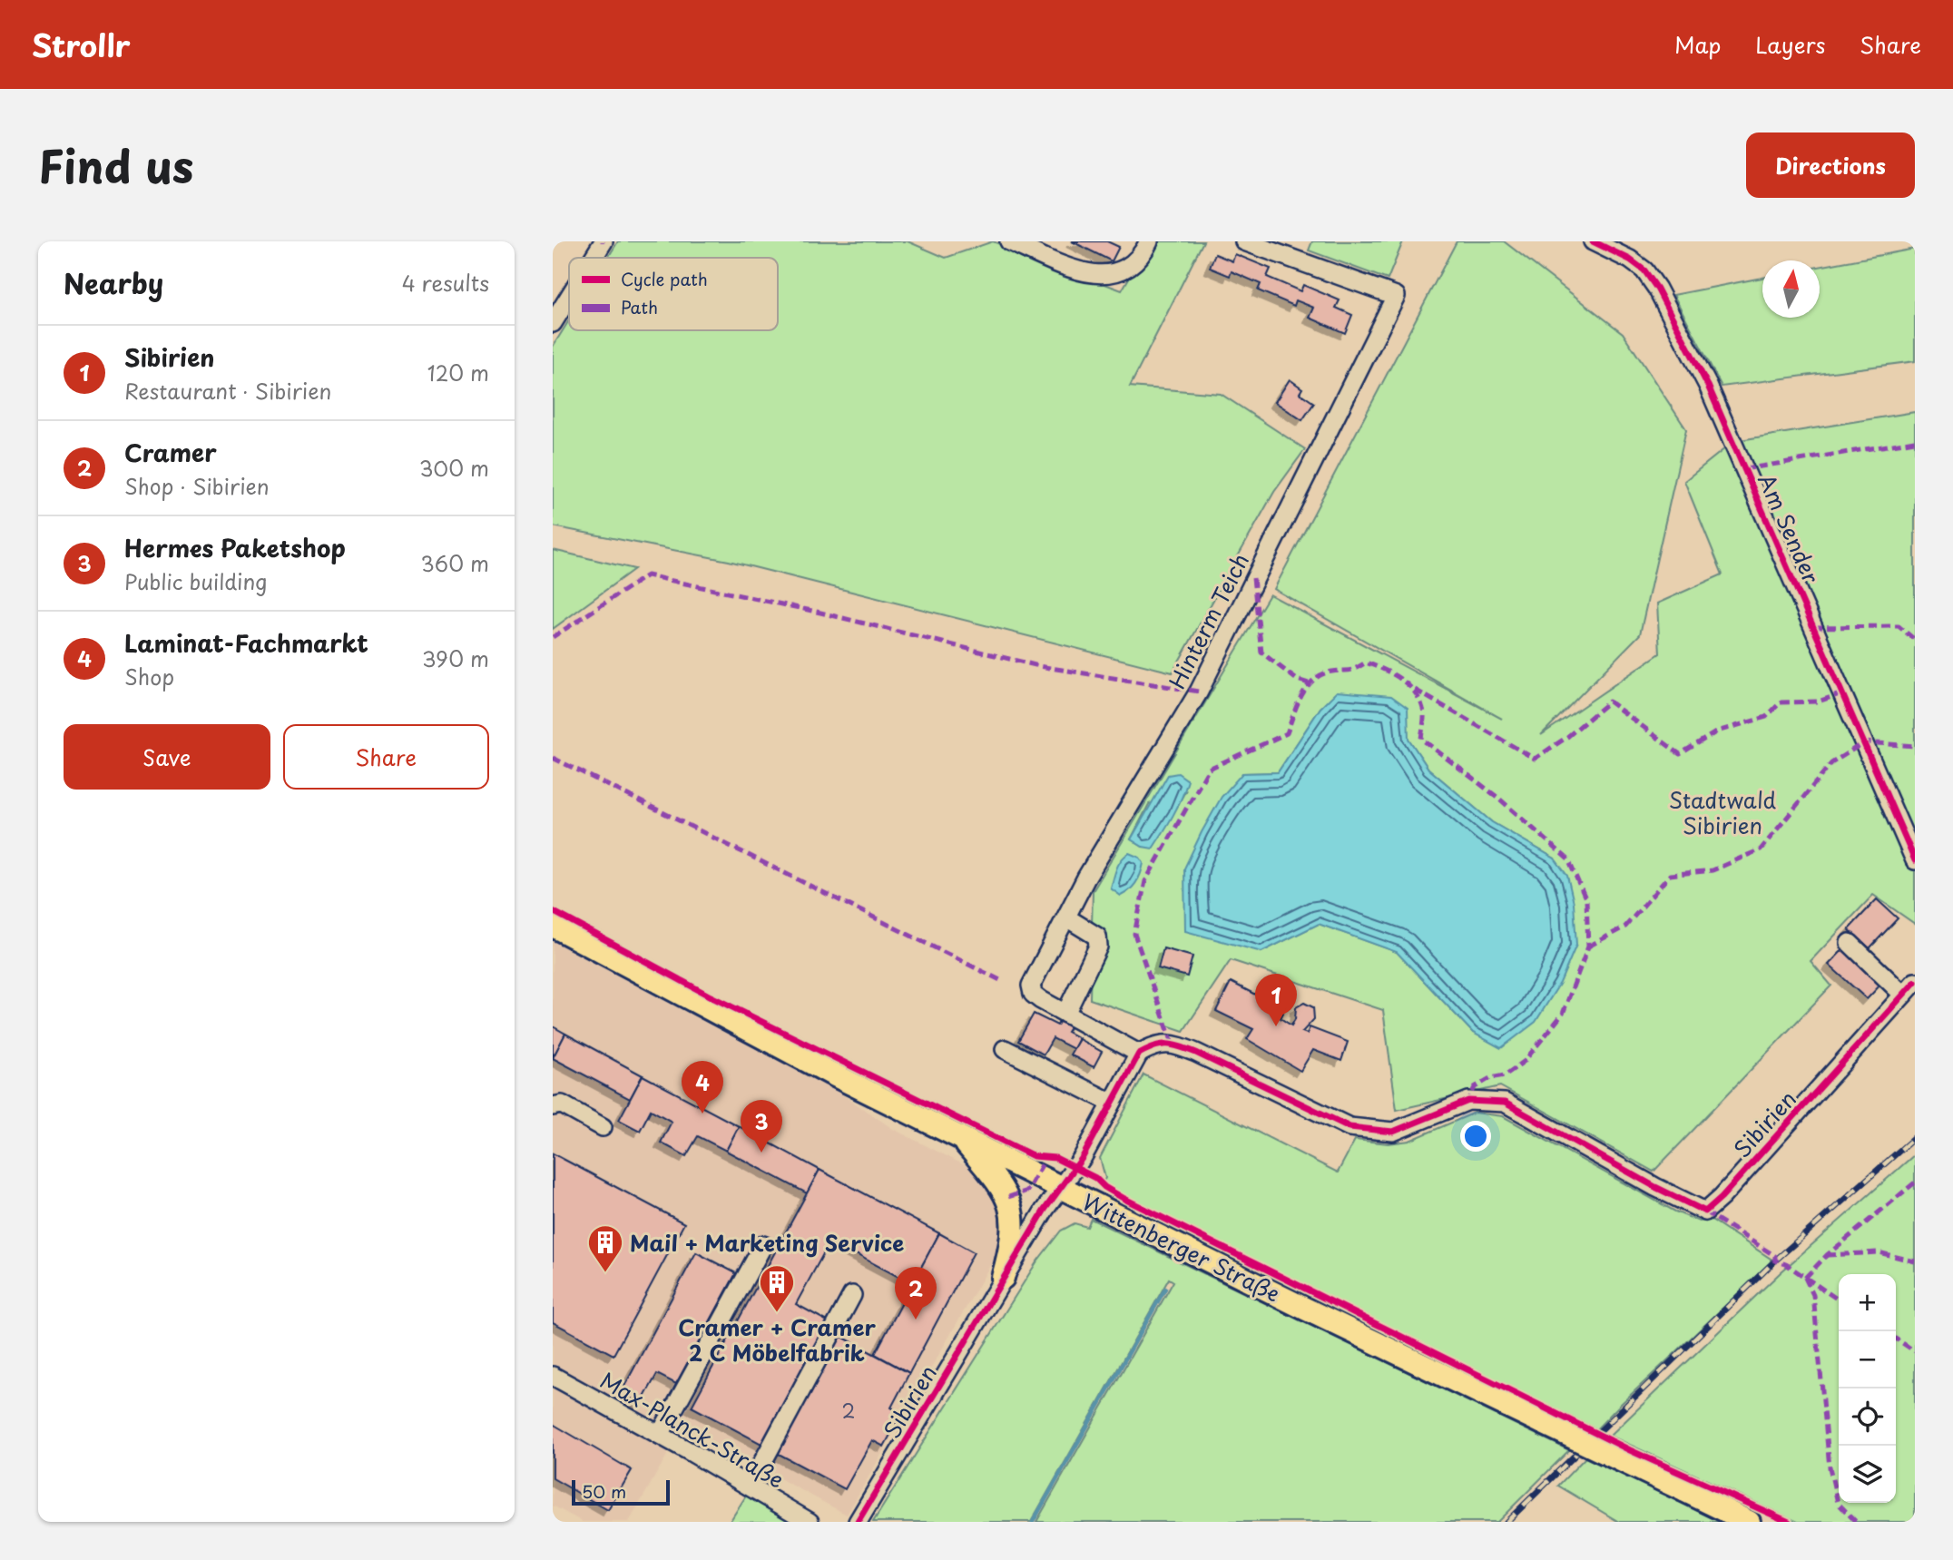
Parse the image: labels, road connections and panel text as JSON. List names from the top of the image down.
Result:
{
  "streets": {
    "main road": ["Wittenberger Straße"],
    "street": [
      "Am Sender",
      "Hinterm Teich",
      "Sibirien",
      "Max-Planck-Straße"
    ]
  },
  "crossings": [
    ["Hinterm Teich", "Sibirien"],
    ["Sibirien", "Wittenberger Straße"]
  ],
  "parks": ["Stadtwald Sibirien"],
  "places": {
    "building": ["Mail + Marketing Service", "Cramer + Cramer 2 C Möbelfabrik"]
  },
  "house_numbers": ["2"],
  "legend": ["Cycle path", "Path"],
  "scale_bar": "50 m",
  "north": "top",
  "page": {
    "header": "Strollr",
    "nav": ["Map", "Layers", "Share"],
    "title": "Find us",
    "buttons": [
      "Directions",
      ["Save", "Share"]
    ],
    "heading": ["Nearby", "4 results"],
    "list": [
      {
        "mark": "1",
        "name": "Sibirien",
        "note": "Restaurant · Sibirien",
        "value": "120 m"
      },
      {
        "mark": "2",
        "name": "Cramer",
        "note": "Shop · Sibirien",
        "value": "300 m"
      },
      {
        "mark": "3",
        "name": "Hermes Paketshop",
        "note": "Public building",
        "value": "360 m"
      },
      {
        "mark": "4",
        "name": "Laminat-Fachmarkt",
        "note": "Shop",
        "value": "390 m"
      }
    ],
    "pins": [
      "1",
      "4",
      "3",
      "2"
    ],
    "map_buttons": ["+", "−"],
    "scale": "50 m"
  }
}
